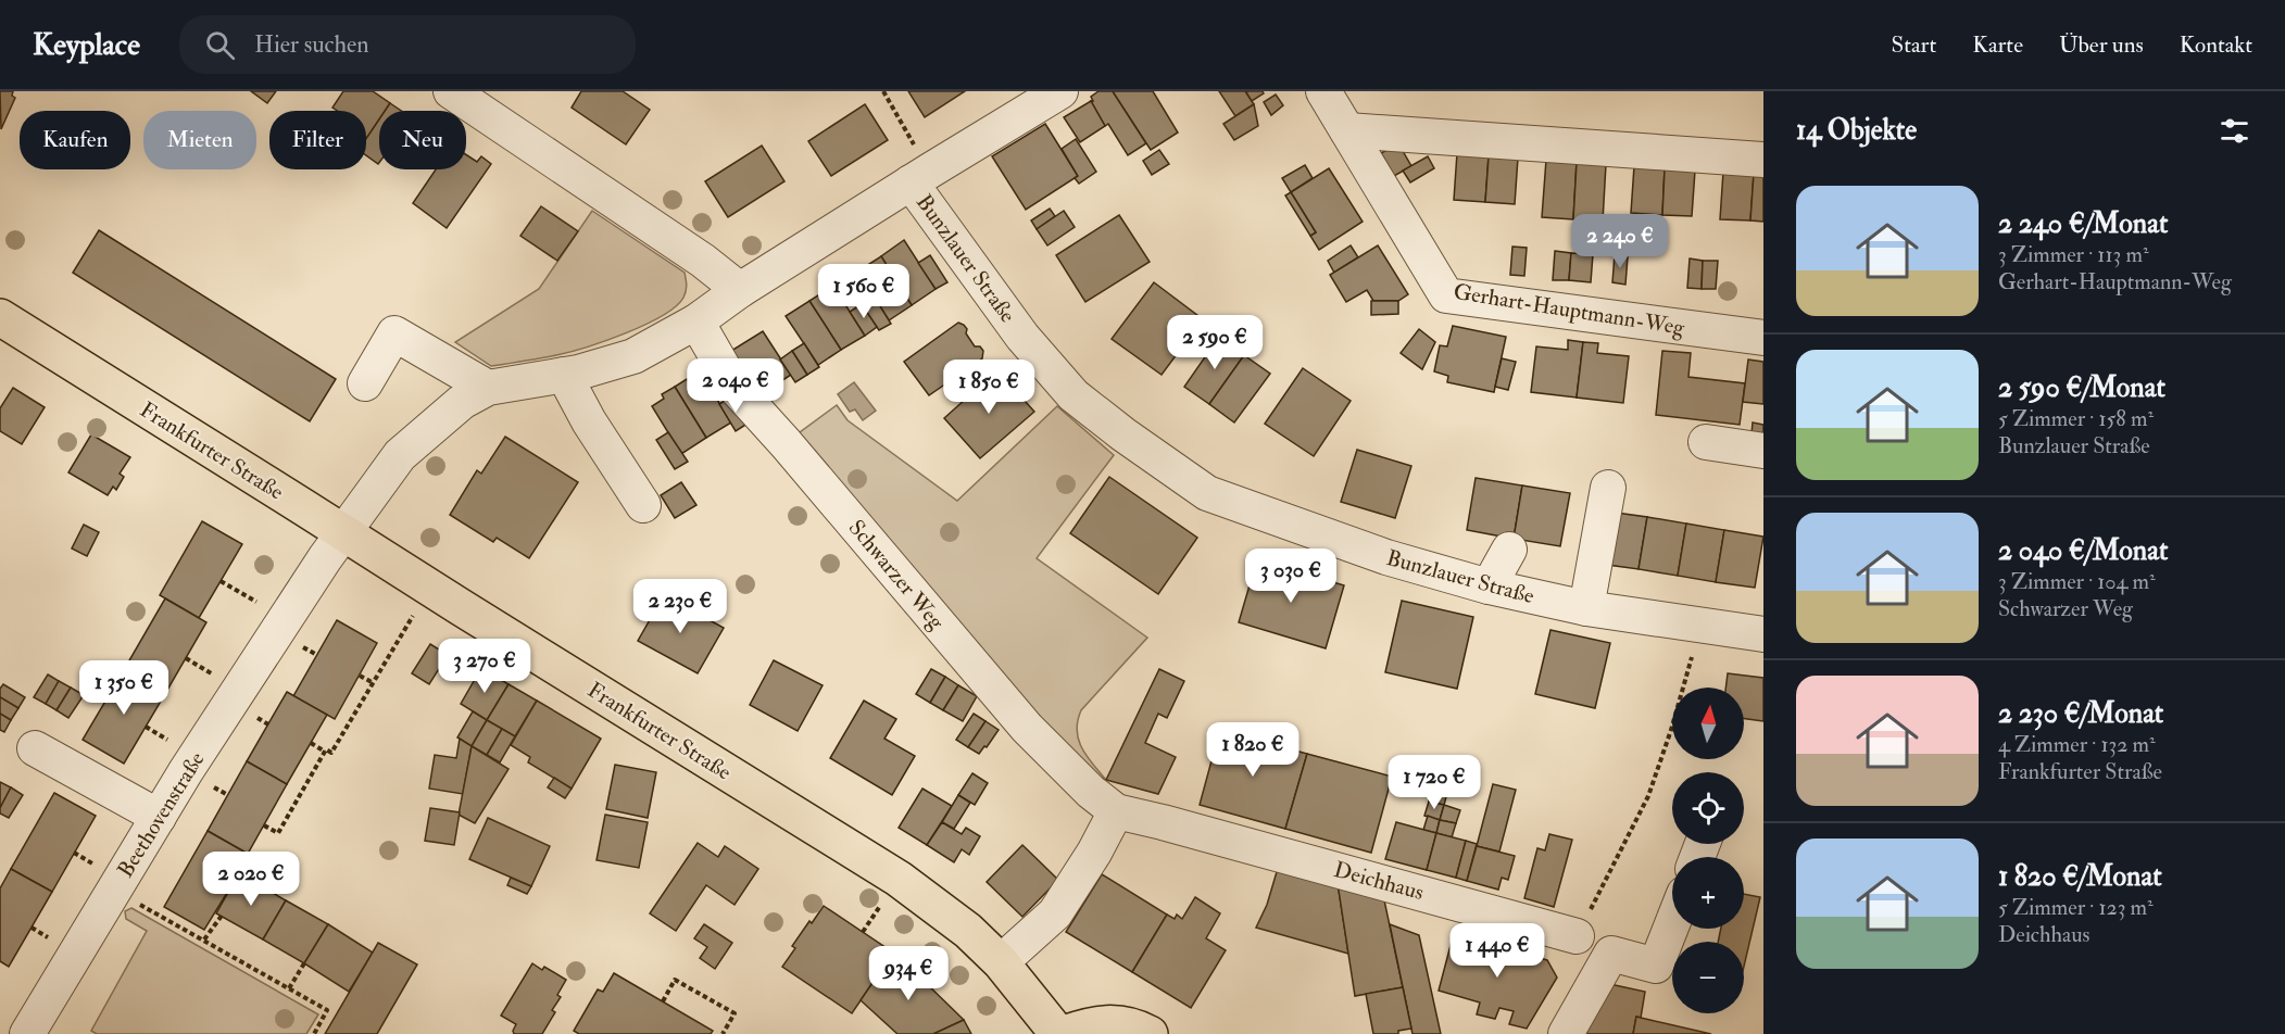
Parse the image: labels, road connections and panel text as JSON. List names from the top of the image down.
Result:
{
  "streets": {
    "main road": ["Frankfurter Straße"],
    "street": [
      "Bunzlauer Straße",
      "Gerhart-Hauptmann-Weg",
      "Schwarzer Weg",
      "Beethovenstraße",
      "Deichhaus"
    ]
  },
  "crossings": [
    ["Bunzlauer Straße", "Beethovenstraße"],
    ["Frankfurter Straße", "Beethovenstraße"],
    ["Schwarzer Weg", "Beethovenstraße"],
    ["Schwarzer Weg", "Deichhaus"]
  ],
  "north": "top",
  "page": {
    "header": "Keyplace",
    "search": "Hier suchen",
    "nav": [
      "Start",
      "Karte",
      "Über uns",
      "Kontakt"
    ],
    "heading": "14 Objekte",
    "chip": [
      "Kaufen",
      "Mieten",
      "Filter",
      "Neu"
    ],
    "list": [
      {
        "name": "2 240 €/Monat",
        "note": "3 Zimmer · 113 m² · Gerhart-Hauptmann-Weg"
      },
      {
        "name": "2 590 €/Monat",
        "note": "5 Zimmer · 158 m² · Bunzlauer Straße"
      },
      {
        "name": "2 040 €/Monat",
        "note": "3 Zimmer · 104 m² · Schwarzer Weg"
      },
      {
        "name": "2 230 €/Monat",
        "note": "4 Zimmer · 132 m² · Frankfurter Straße"
      },
      {
        "name": "1 820 €/Monat",
        "note": "5 Zimmer · 123 m² · Deichhaus"
      }
    ],
    "price": [
      "2 240 €",
      "1 560 €",
      "2 590 €",
      "2 040 €",
      "1 850 €",
      "3 030 €",
      "2 230 €",
      "3 270 €",
      "1 350 €",
      "1 820 €",
      "1 720 €",
      "2 020 €",
      "1 440 €",
      "934 €"
    ],
    "map_buttons": ["+", "−"]
  }
}
